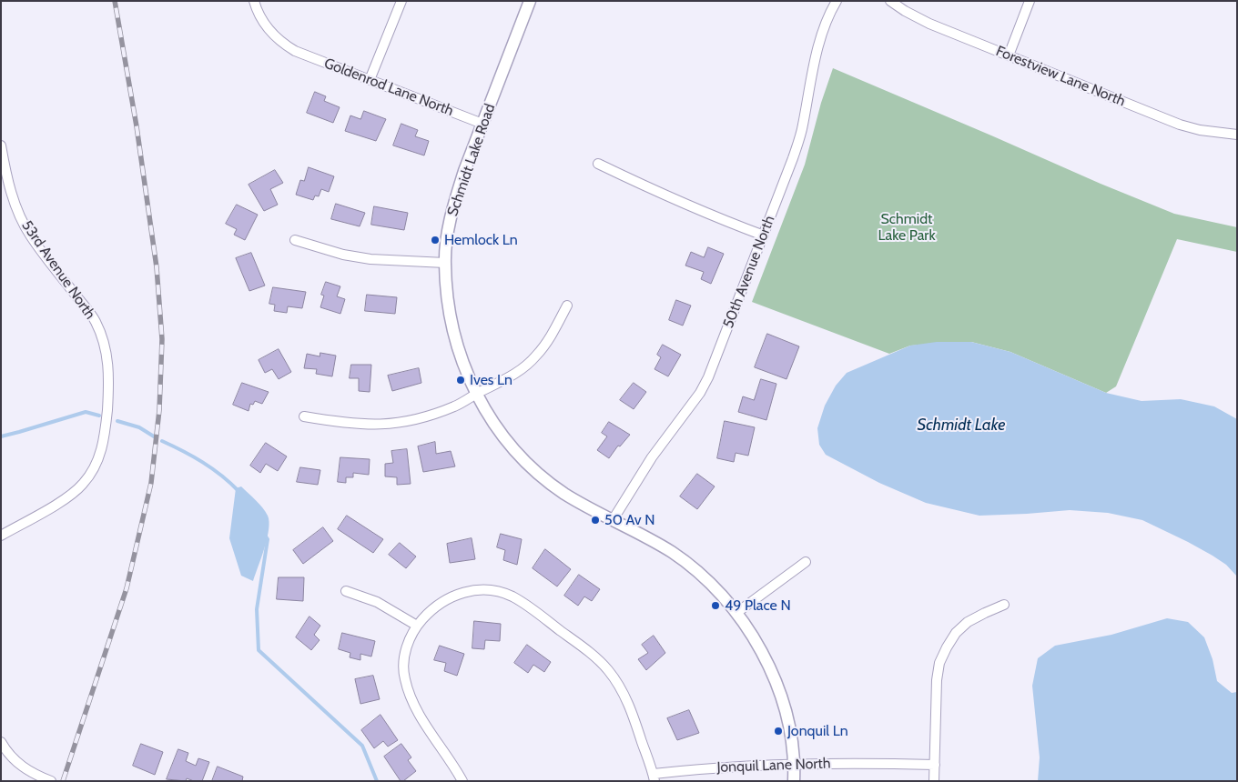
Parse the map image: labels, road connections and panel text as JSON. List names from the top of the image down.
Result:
{
  "streets": {
    "street": [
      "Forestview Lane North",
      "Goldenrod Lane North",
      "Schmidt Lake Road",
      "53rd Avenue North",
      "50th Avenue North",
      "Jonquil Lane North"
    ]
  },
  "crossings": [
    ["Goldenrod Lane North", "Schmidt Lake Road"],
    ["Schmidt Lake Road", "50th Avenue North"],
    ["Schmidt Lake Road", "Jonquil Lane North"]
  ],
  "water": ["Schmidt Lake"],
  "parks": ["Schmidt Lake Park"],
  "places": [
    "Hemlock Ln",
    "Ives Ln",
    "50 Av N",
    "49 Place N",
    "Jonquil Ln"
  ]
}
